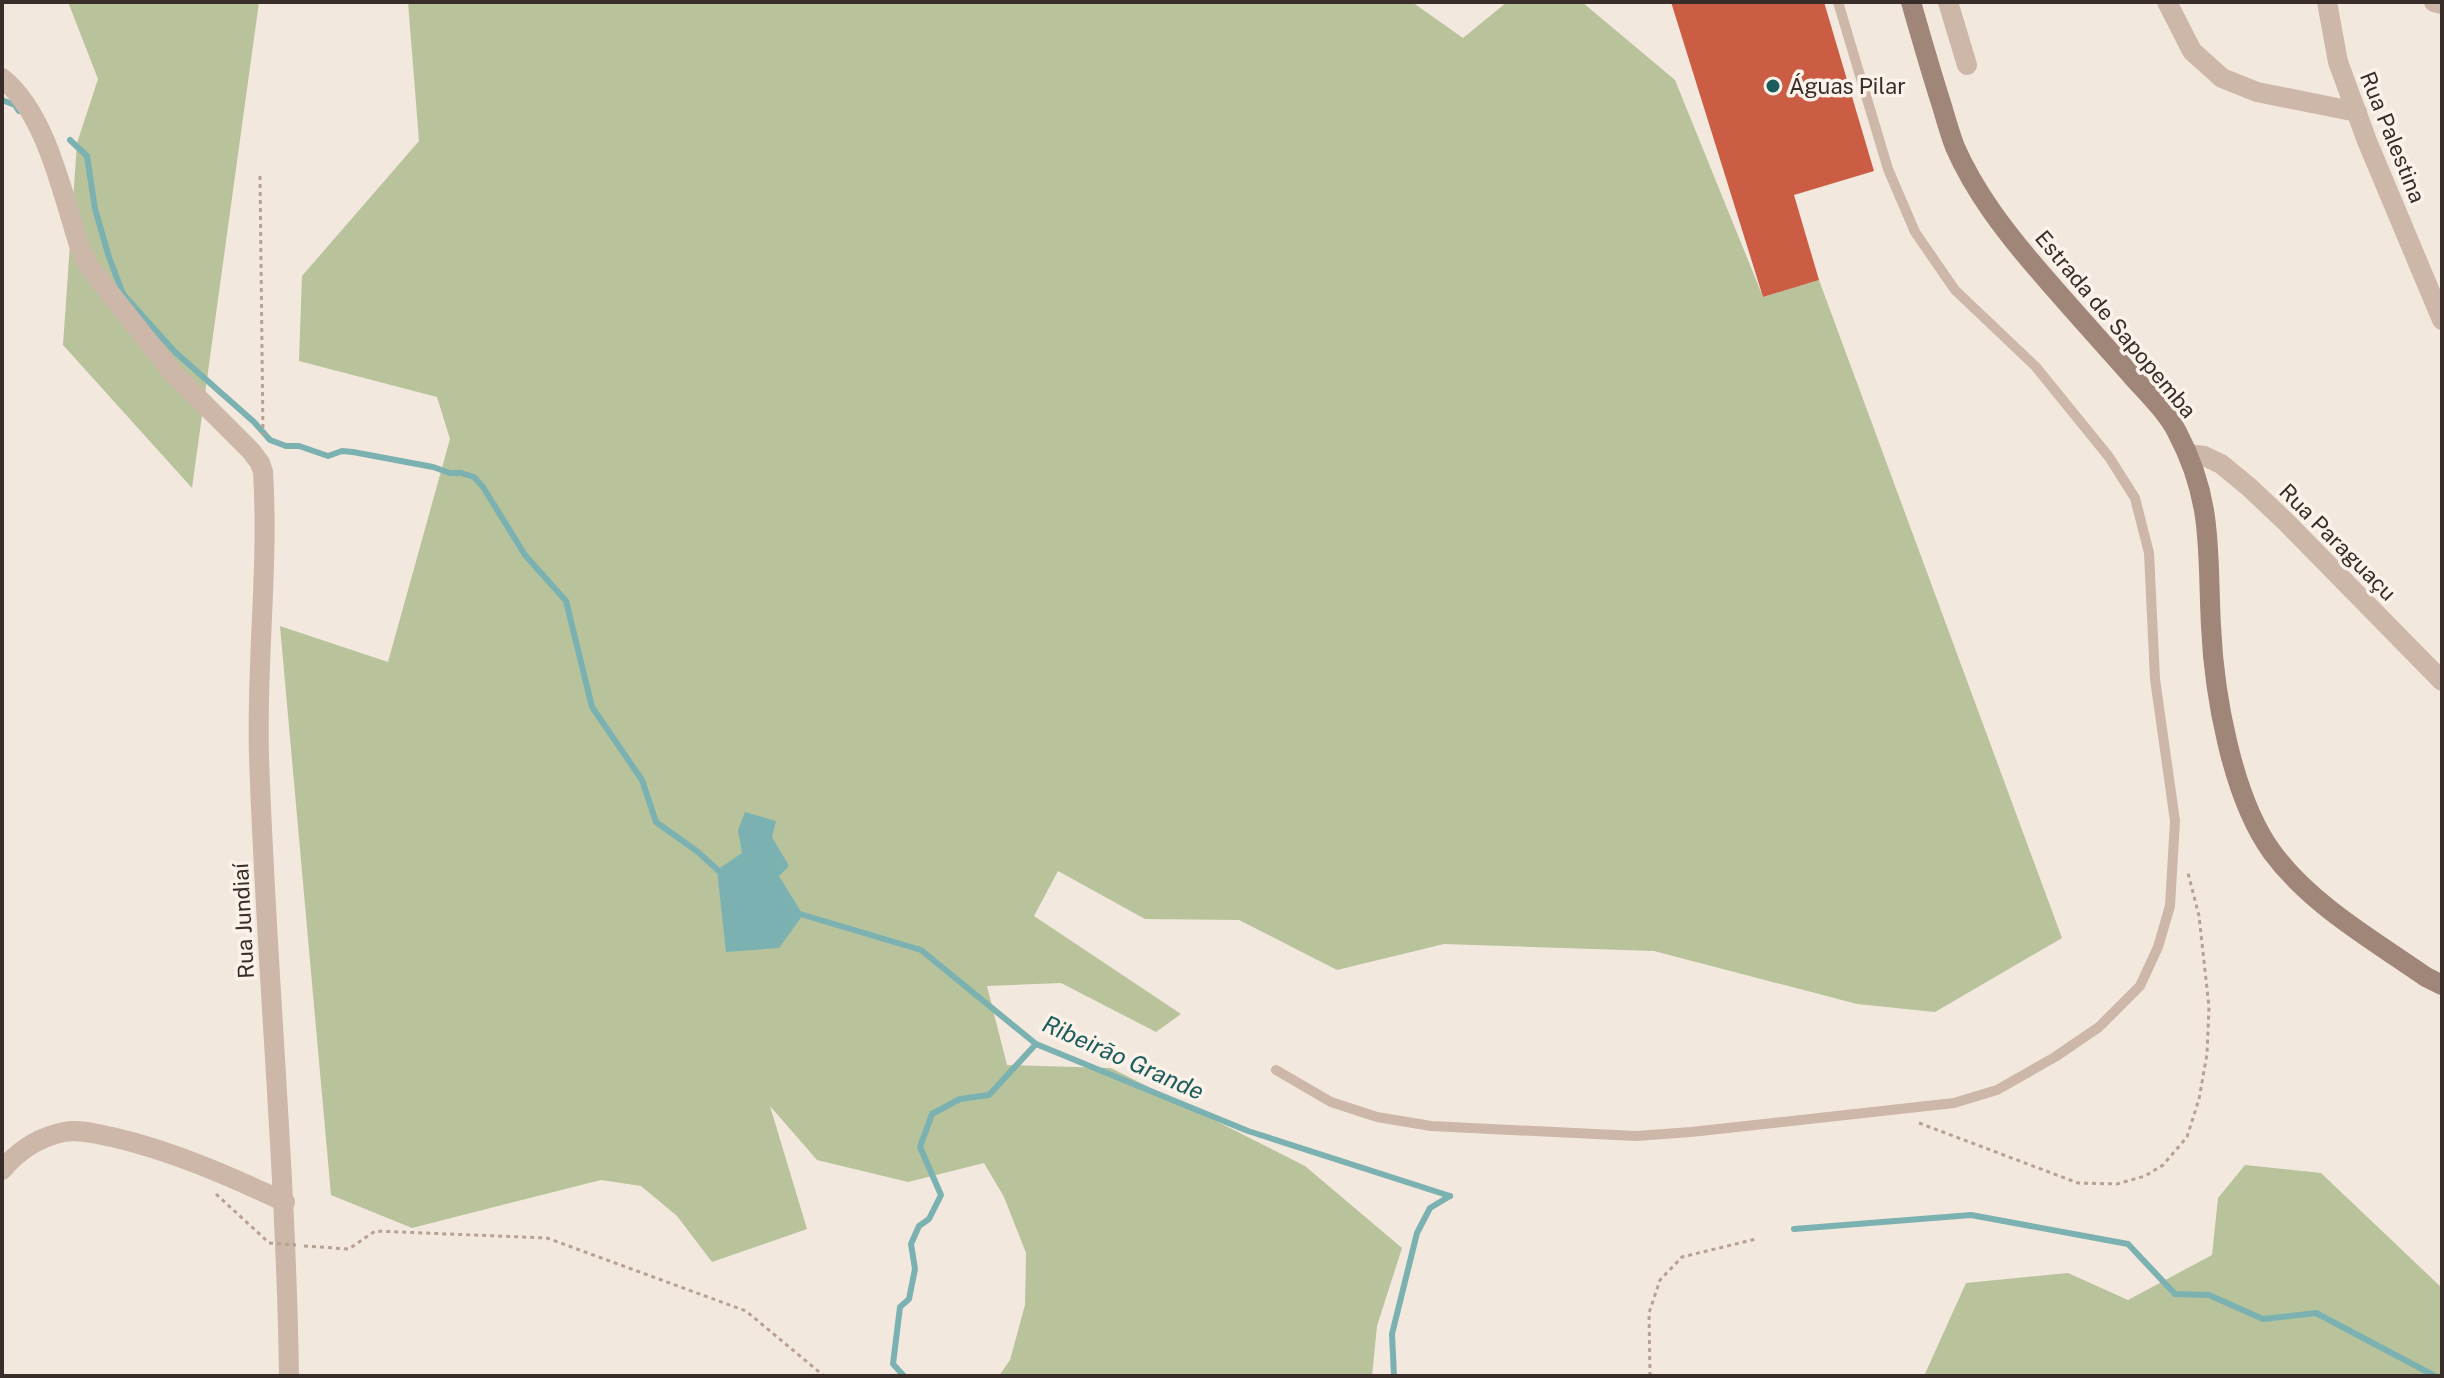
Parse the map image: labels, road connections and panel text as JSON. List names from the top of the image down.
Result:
{
  "streets": {
    "main road": ["Estrada de Sapopemba"],
    "street": ["Rua Palestina", "Rua Paraguaçu", "Rua Jundiaí"]
  },
  "crossings": [
    ["Estrada de Sapopemba", "Rua Paraguaçu"]
  ],
  "water": ["Ribeirão Grande"],
  "places": ["Águas Pilar"]
}
